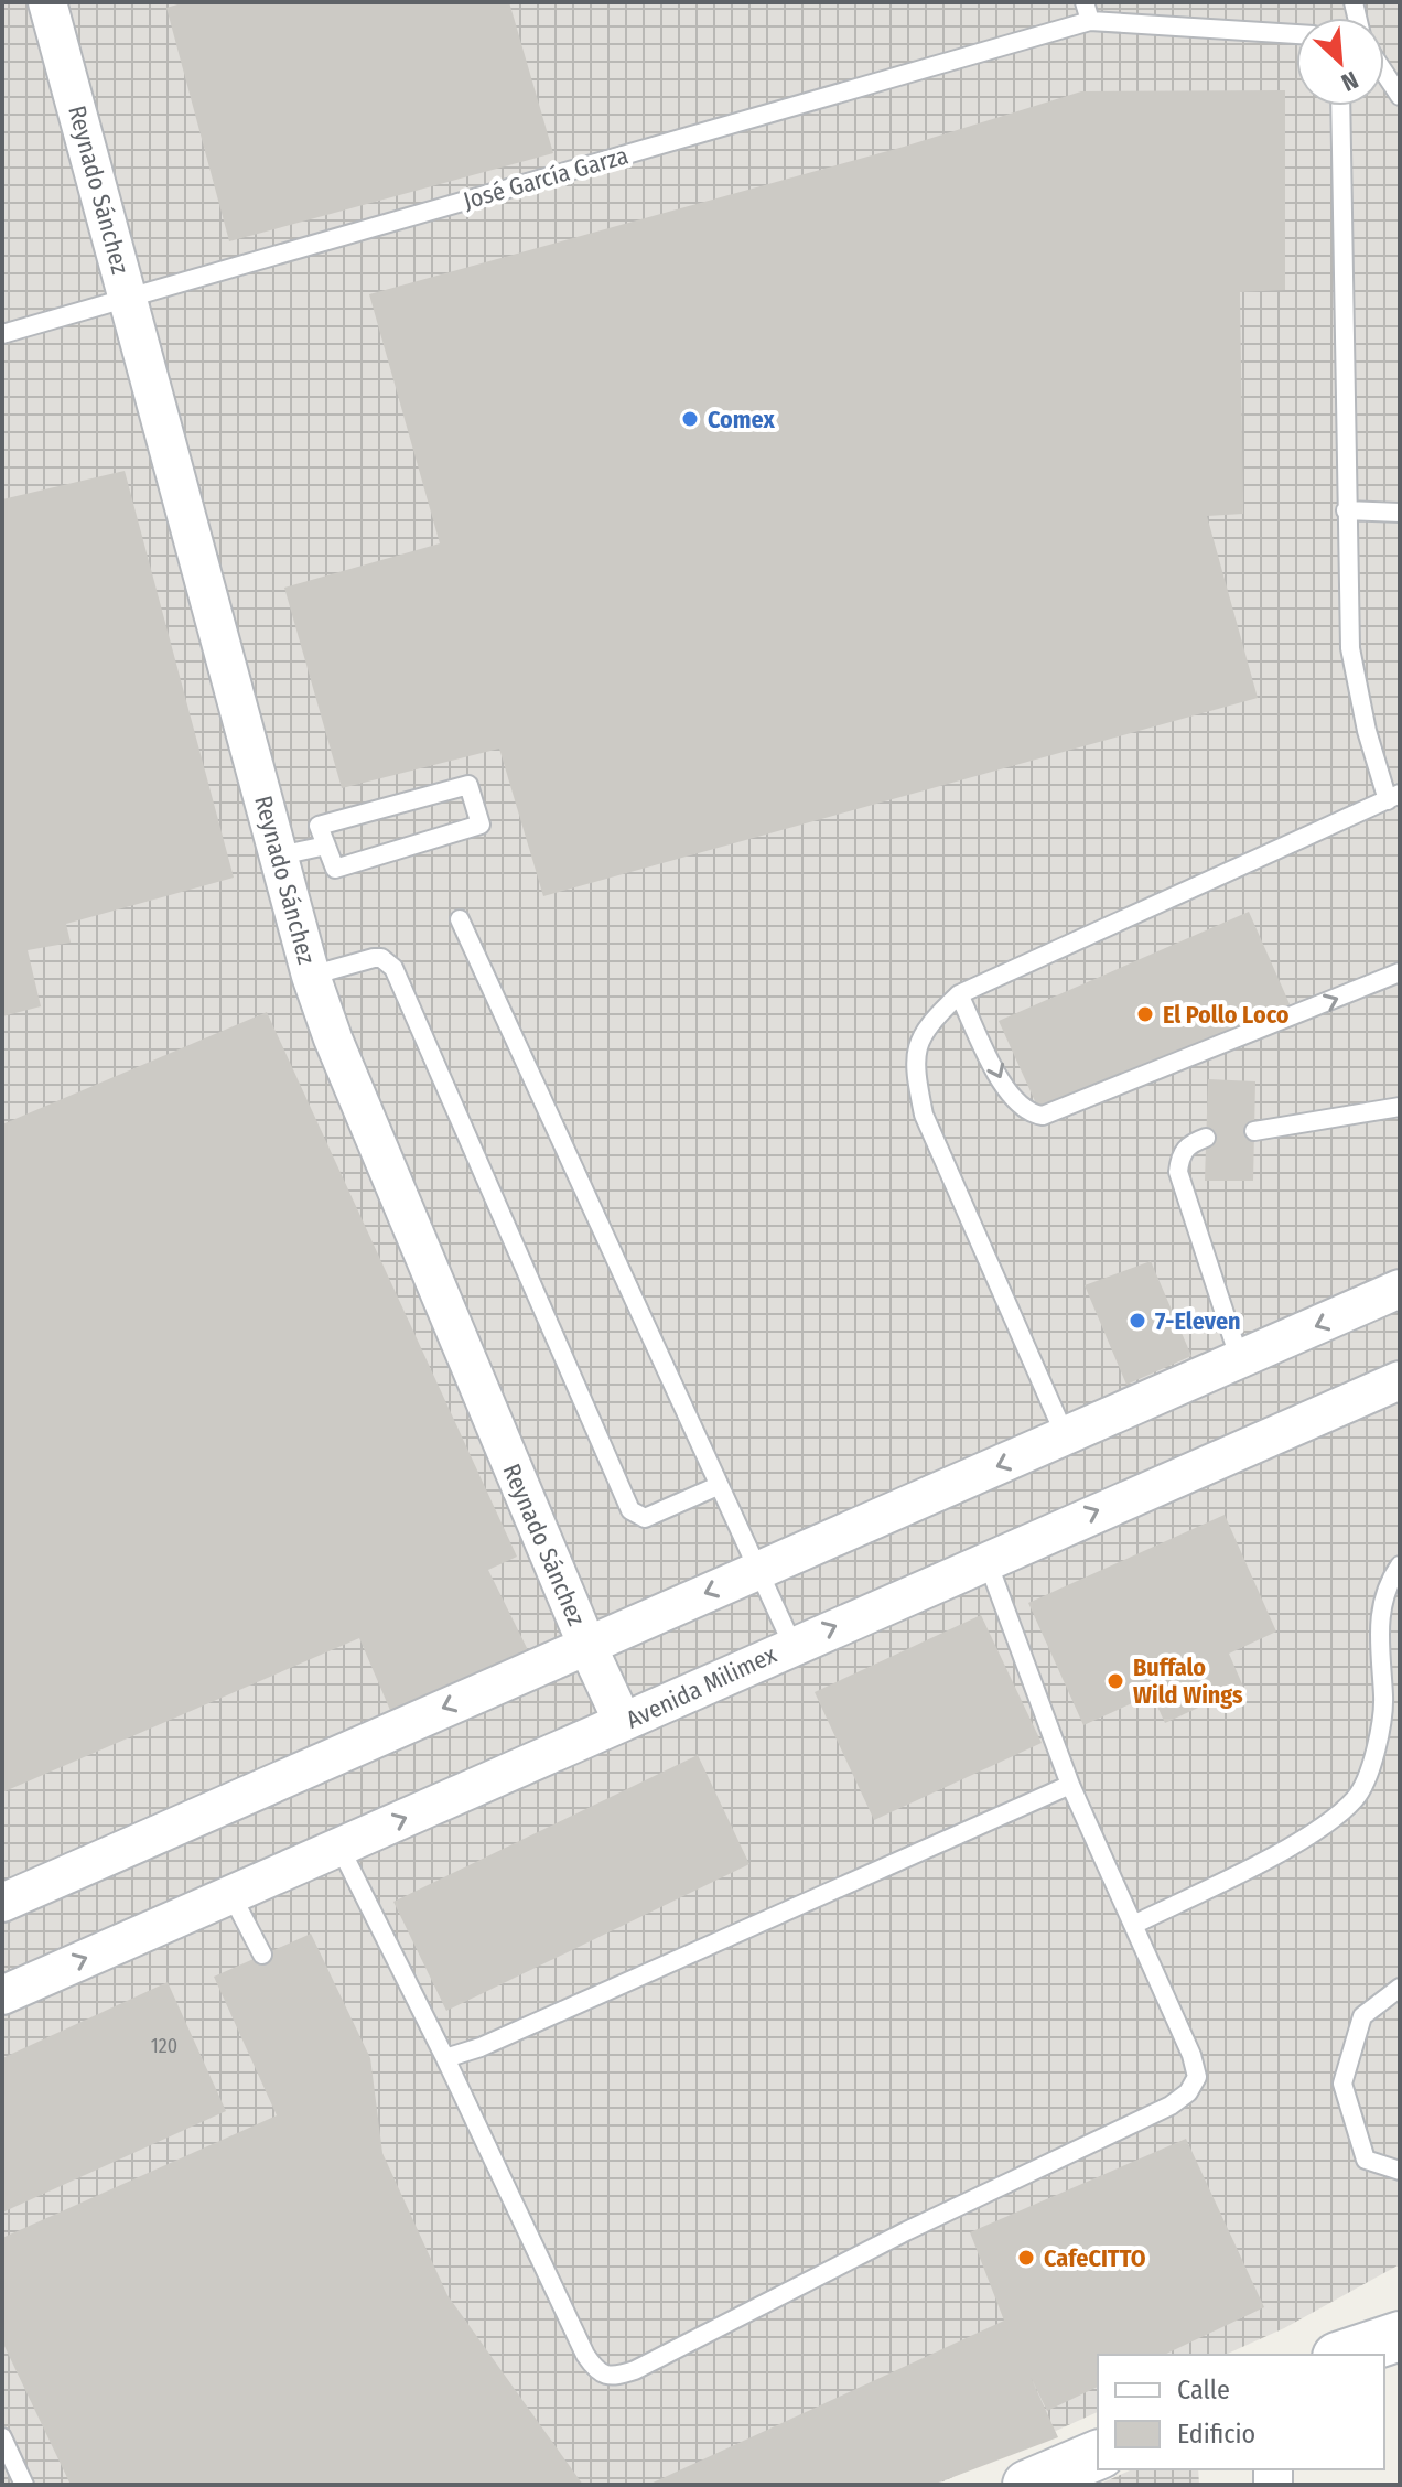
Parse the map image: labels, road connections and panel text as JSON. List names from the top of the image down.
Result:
{
  "streets": {
    "street": ["Reynado Sánchez", "Avenida Milimex"],
    "lane": ["José García Garza"]
  },
  "crossings": [
    ["José García Garza", "Reynado Sánchez"],
    ["Reynado Sánchez", "Avenida Milimex"]
  ],
  "places": [
    "Comex",
    "El Pollo Loco",
    "7-Eleven",
    "Buffalo Wild Wings",
    "CafeCITTO"
  ],
  "house_numbers": ["120"],
  "legend": ["Calle", "Edificio"],
  "north": "bottom right"
}
